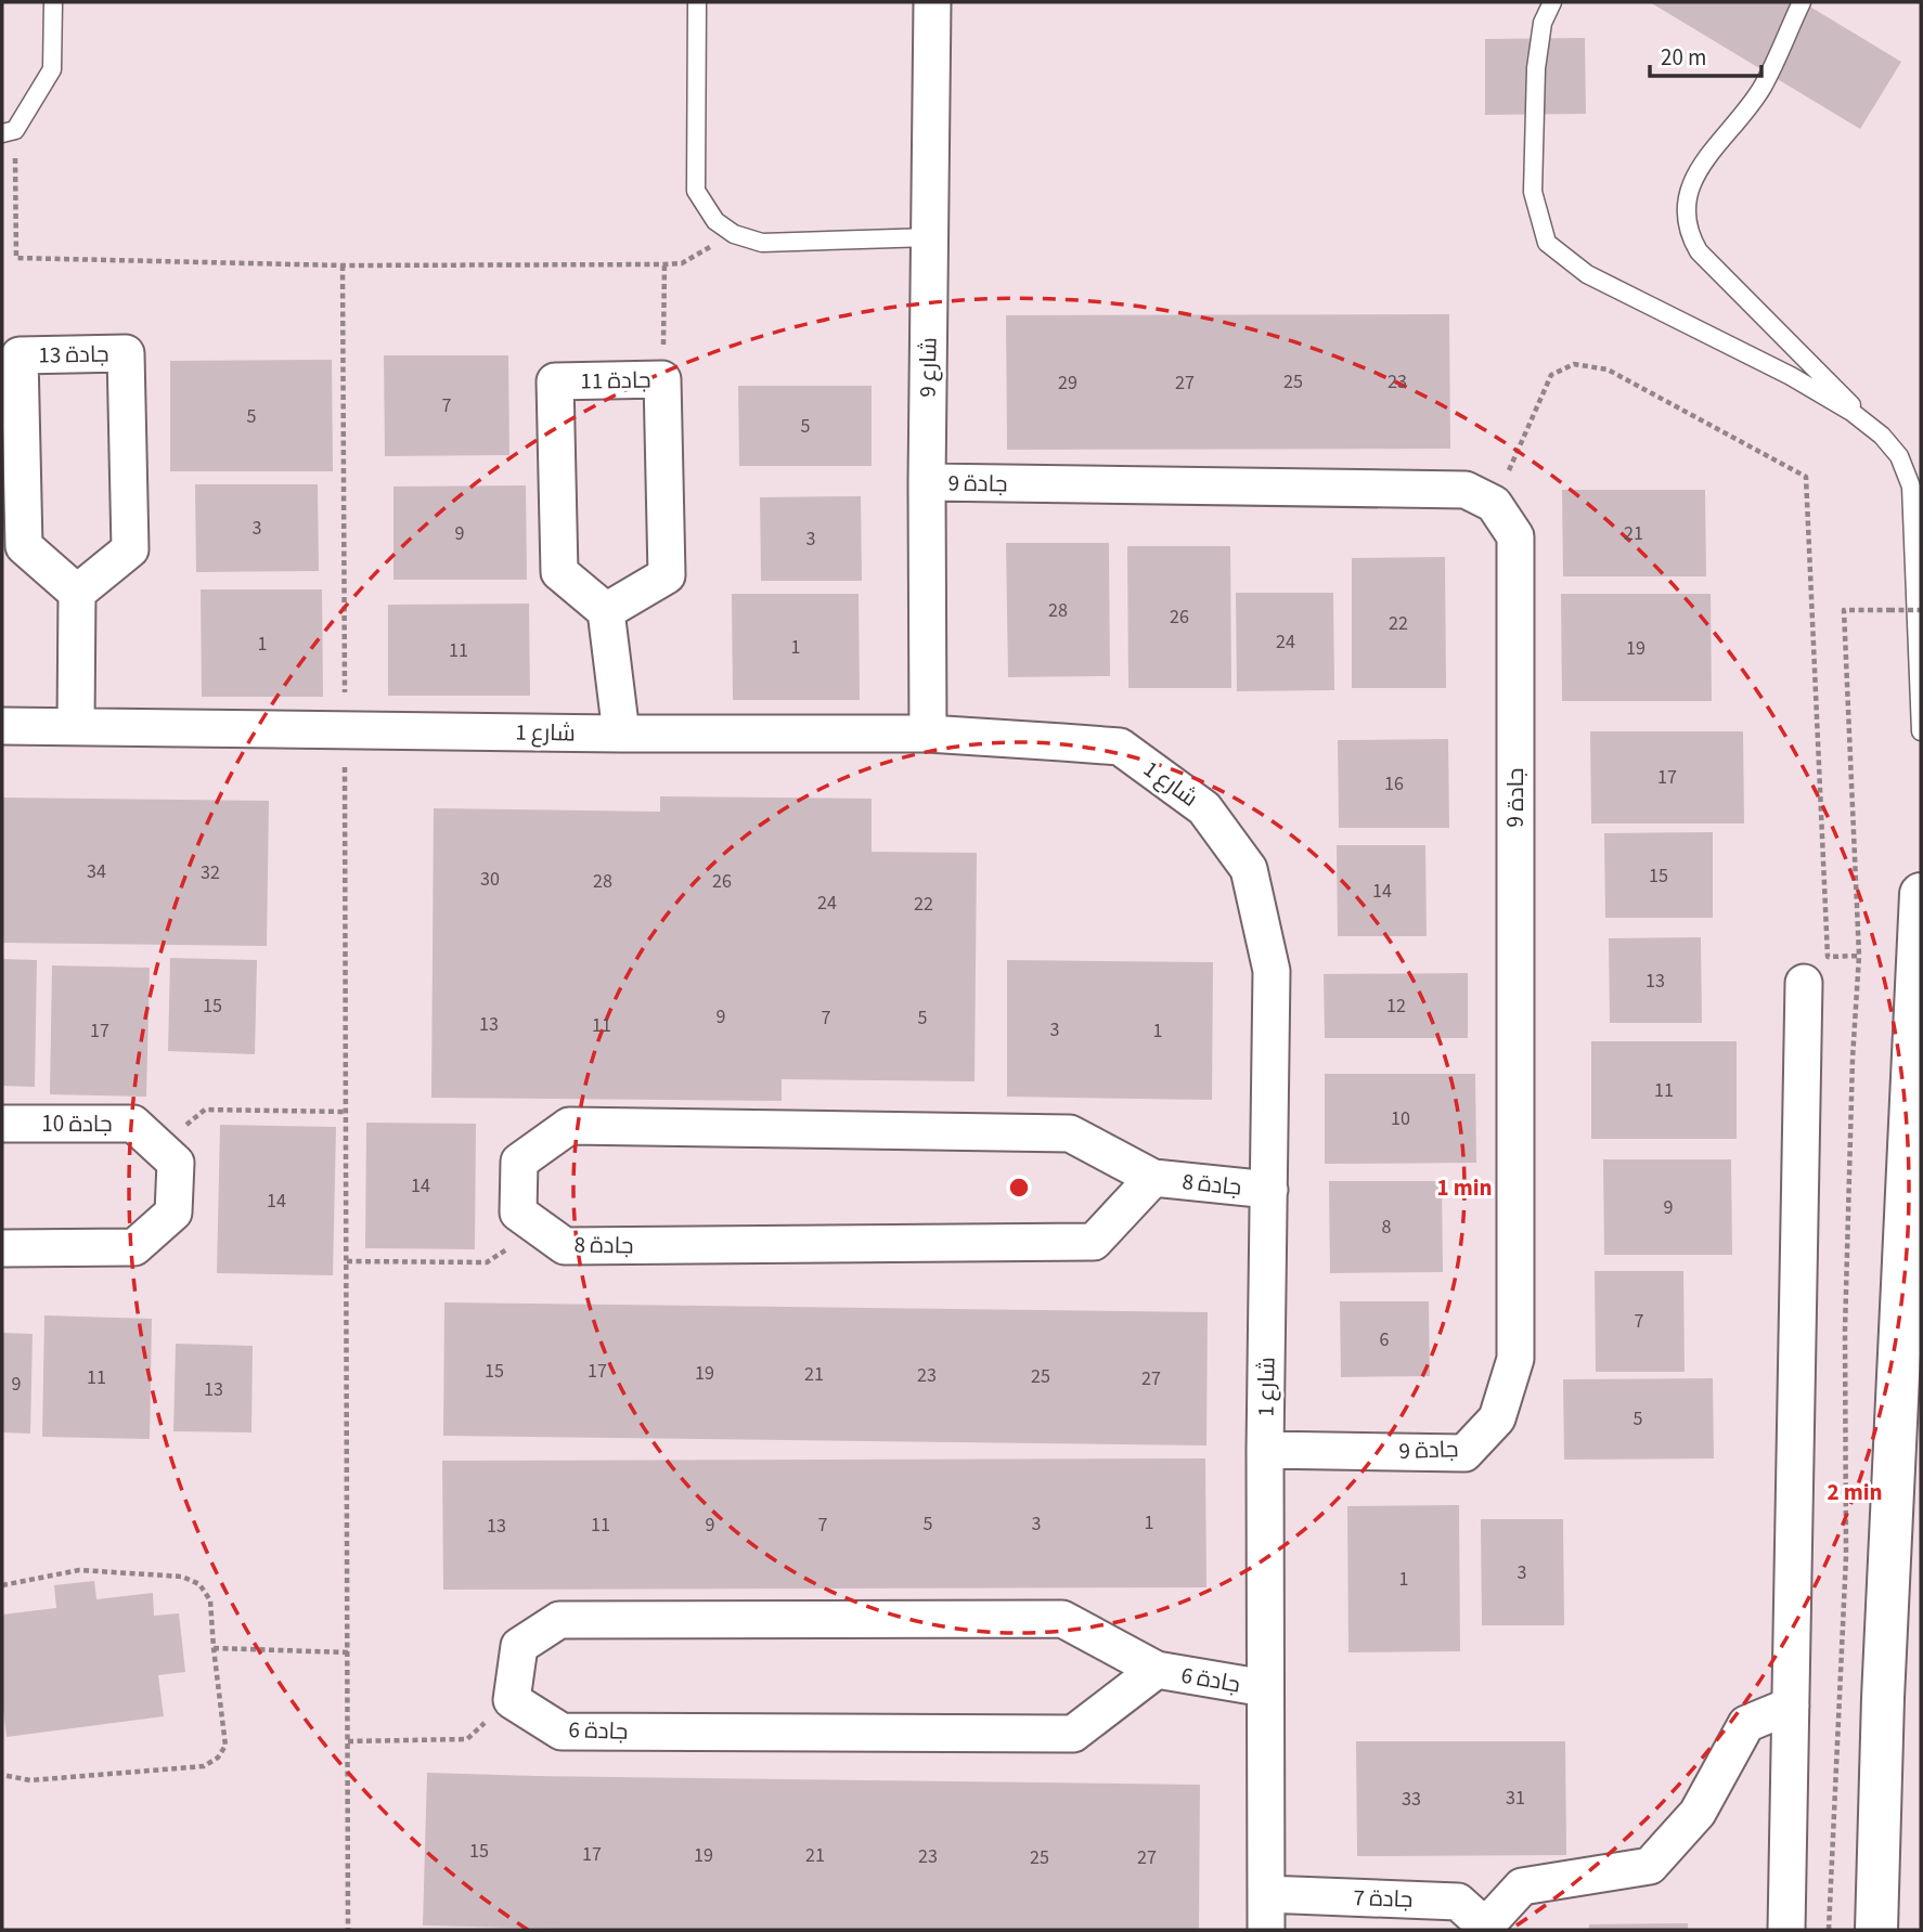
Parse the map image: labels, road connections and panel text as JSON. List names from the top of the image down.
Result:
{
  "streets": {
    "street": [
      "جادة 13",
      "شارع 9",
      "جادة 11",
      "جادة 9",
      "شارع 1",
      "جادة 10",
      "جادة 8",
      "جادة 6",
      "جادة 7"
    ]
  },
  "crossings": [
    ["شارع 9", "جادة 9"],
    ["شارع 9", "شارع 1"],
    ["جادة 9", "شارع 1"],
    ["شارع 1", "جادة 8"],
    ["شارع 1", "جادة 6"],
    ["شارع 1", "جادة 7"]
  ],
  "house_numbers": [
    "25",
    "23",
    "29",
    "27",
    "7",
    "5",
    "5",
    "3",
    "9",
    "21",
    "3",
    "28",
    "26",
    "22",
    "24",
    "1",
    "1",
    "19",
    "11",
    "17",
    "16",
    "34",
    "32",
    "15",
    "30",
    "28",
    "26",
    "14",
    "24",
    "22",
    "13",
    "15",
    "12",
    "9",
    "7",
    "5",
    "13",
    "11",
    "3",
    "17",
    "1",
    "11",
    "10",
    "14",
    "14",
    "9",
    "8",
    "7",
    "6",
    "15",
    "17",
    "19",
    "21",
    "23",
    "25",
    "11",
    "27",
    "9",
    "13",
    "5",
    "1",
    "5",
    "3",
    "11",
    "9",
    "7",
    "13",
    "3",
    "1",
    "31",
    "33",
    "15",
    "17",
    "19",
    "21",
    "23",
    "25",
    "27"
  ],
  "scale_bar": "20 m",
  "rings": ["1 min", "2 min"]
}
